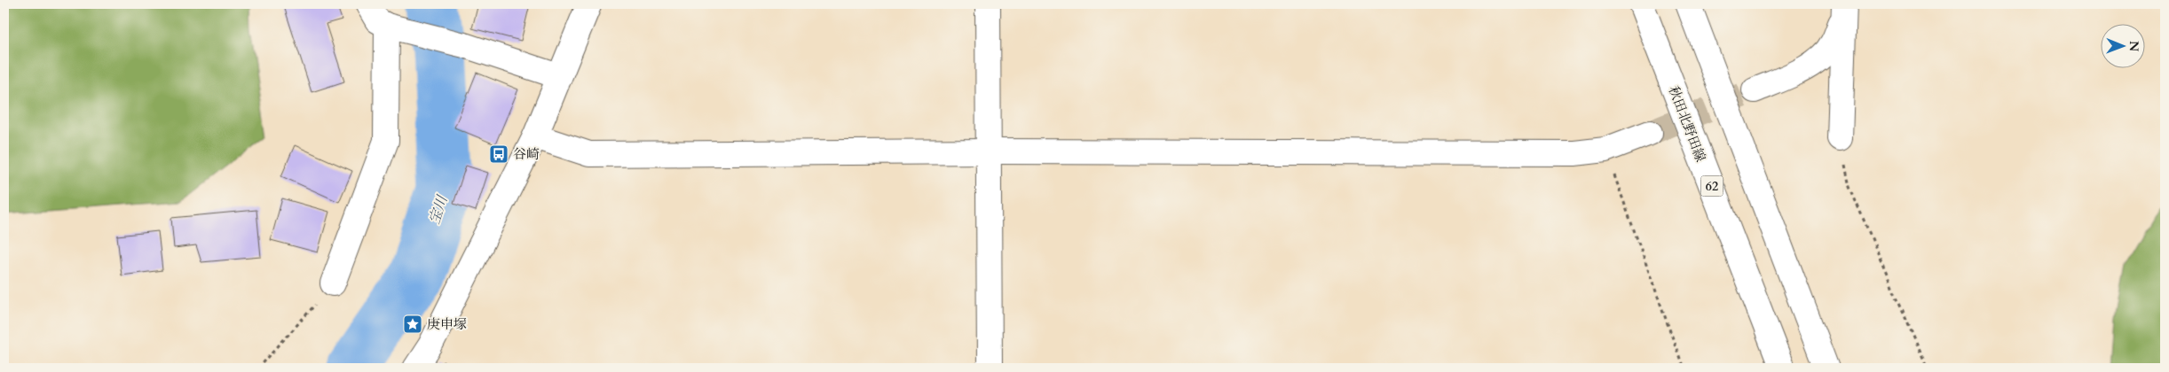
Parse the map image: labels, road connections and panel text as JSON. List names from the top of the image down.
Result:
{
  "streets": {
    "street": ["秋田北野田線", "62"]
  },
  "water": ["宝川"],
  "places": {
    "bus stop": ["谷崎"],
    "place": ["庚申塚"]
  },
  "north": "right"
}
